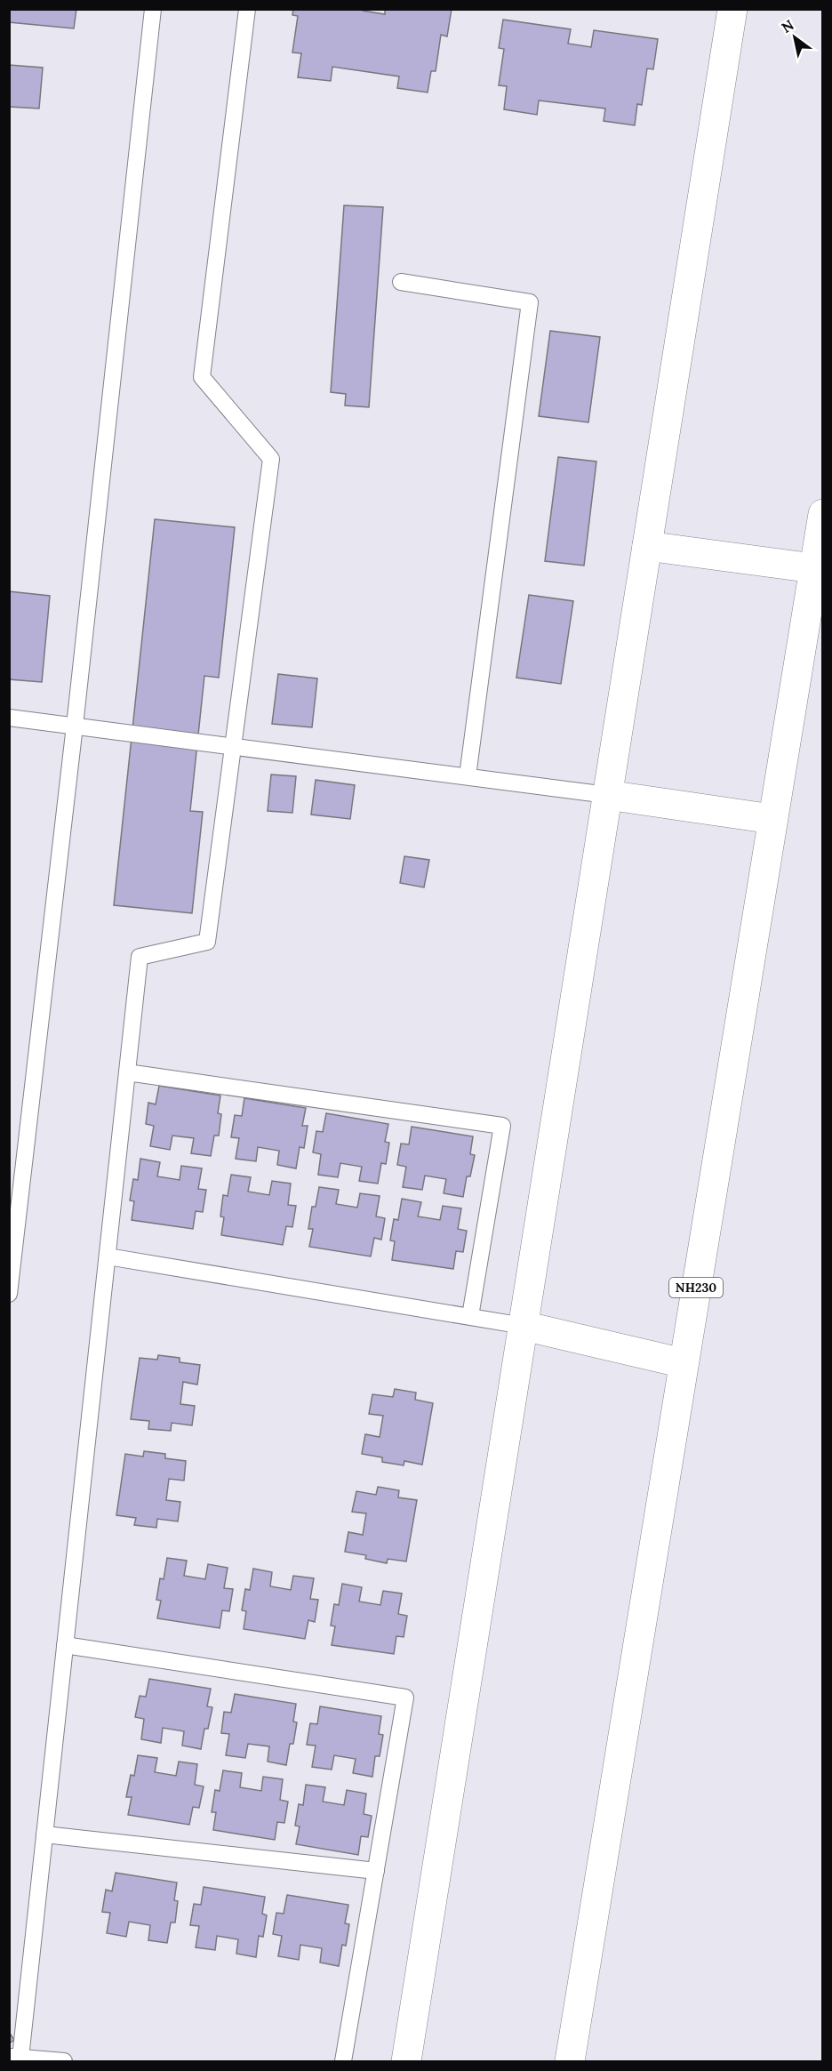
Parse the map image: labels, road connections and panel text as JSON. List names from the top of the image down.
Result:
{
  "streets": {
    "main road": ["NH230"]
  },
  "north": "top left"
}
